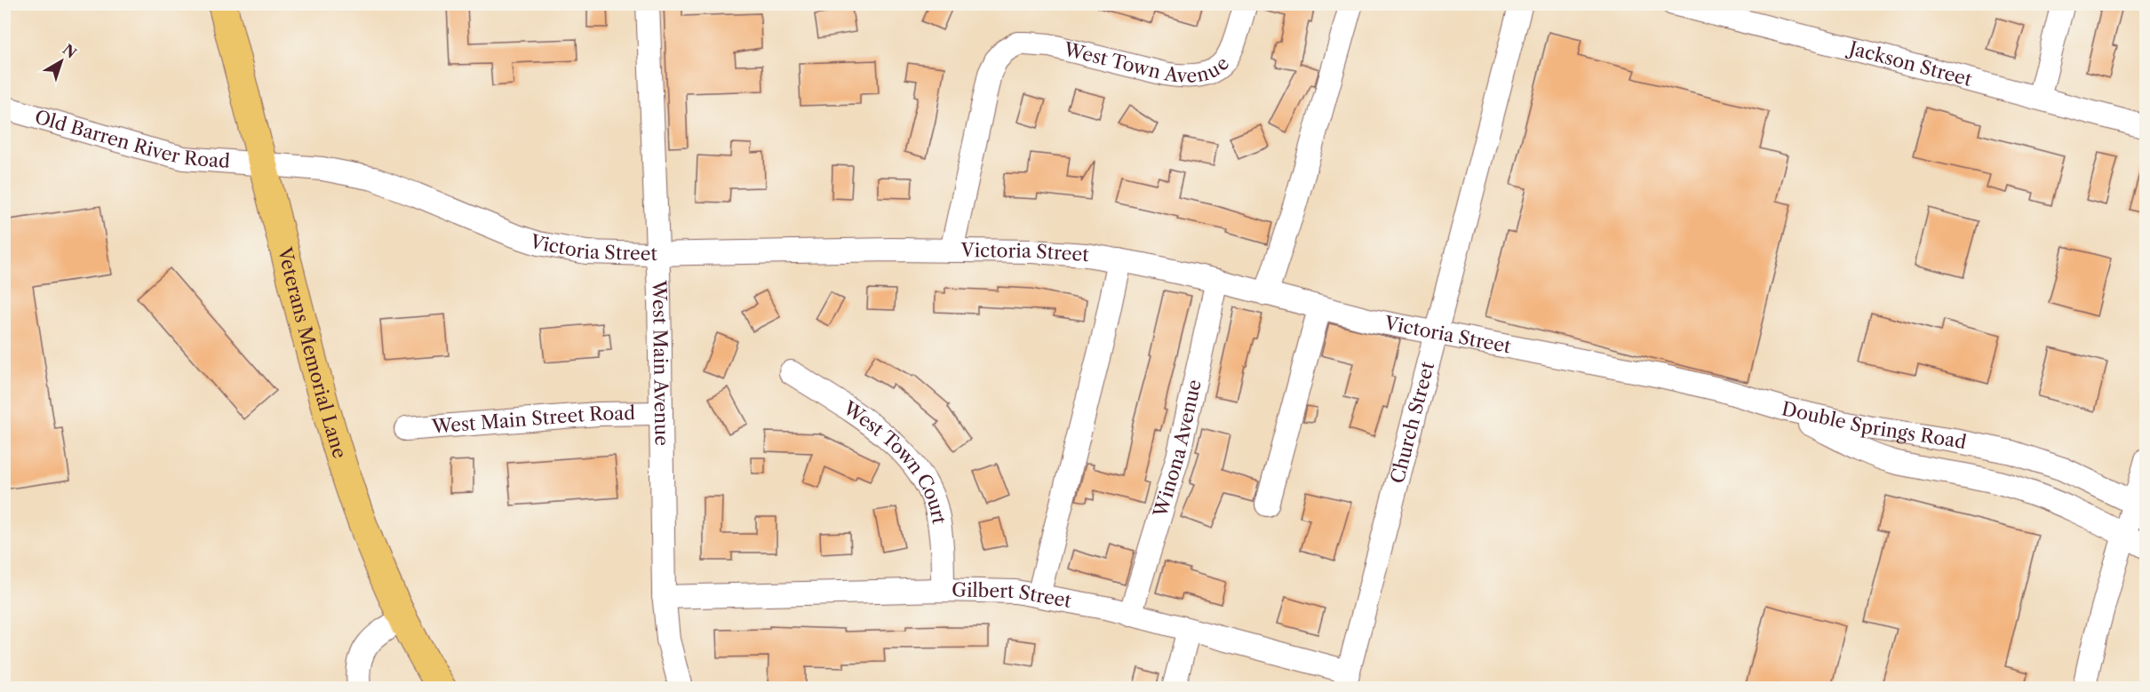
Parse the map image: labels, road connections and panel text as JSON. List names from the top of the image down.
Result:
{
  "streets": {
    "main road": ["Veterans Memorial Lane"],
    "street": [
      "West Town Avenue",
      "Jackson Street",
      "Old Barren River Road",
      "Victoria Street",
      "West Main Avenue",
      "West Main Street Road",
      "Church Street",
      "Double Springs Road",
      "Winona Avenue",
      "West Town Court",
      "Gilbert Street"
    ]
  },
  "crossings": [
    ["West Town Avenue", "Victoria Street"],
    ["Old Barren River Road", "Victoria Street"],
    ["Old Barren River Road", "Veterans Memorial Lane"],
    ["Victoria Street", "Veterans Memorial Lane"],
    ["Victoria Street", "West Main Avenue"],
    ["Victoria Street", "Church Street"],
    ["Victoria Street", "Double Springs Road"],
    ["Victoria Street", "Winona Avenue"],
    ["West Main Avenue", "West Main Street Road"],
    ["West Main Avenue", "Gilbert Street"],
    ["Church Street", "Gilbert Street"],
    ["Winona Avenue", "Gilbert Street"],
    ["West Town Court", "Gilbert Street"]
  ],
  "north": "top right"
}
